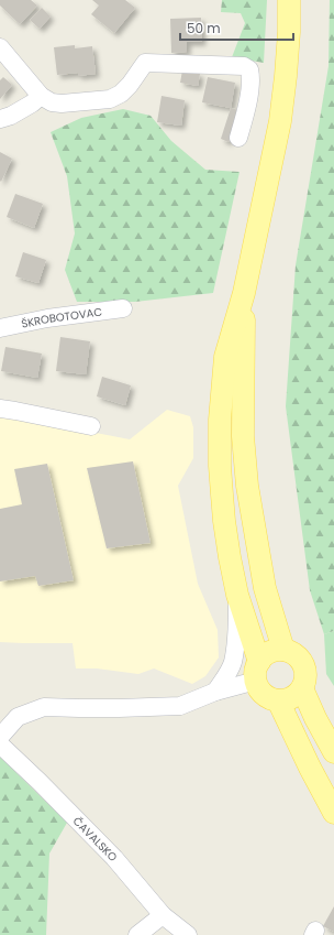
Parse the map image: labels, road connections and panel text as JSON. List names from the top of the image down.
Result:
{
  "streets": {
    "street": ["ŠKROBOTOVAC", "ČAVALSKO"]
  },
  "scale_bar": "50 m"
}
